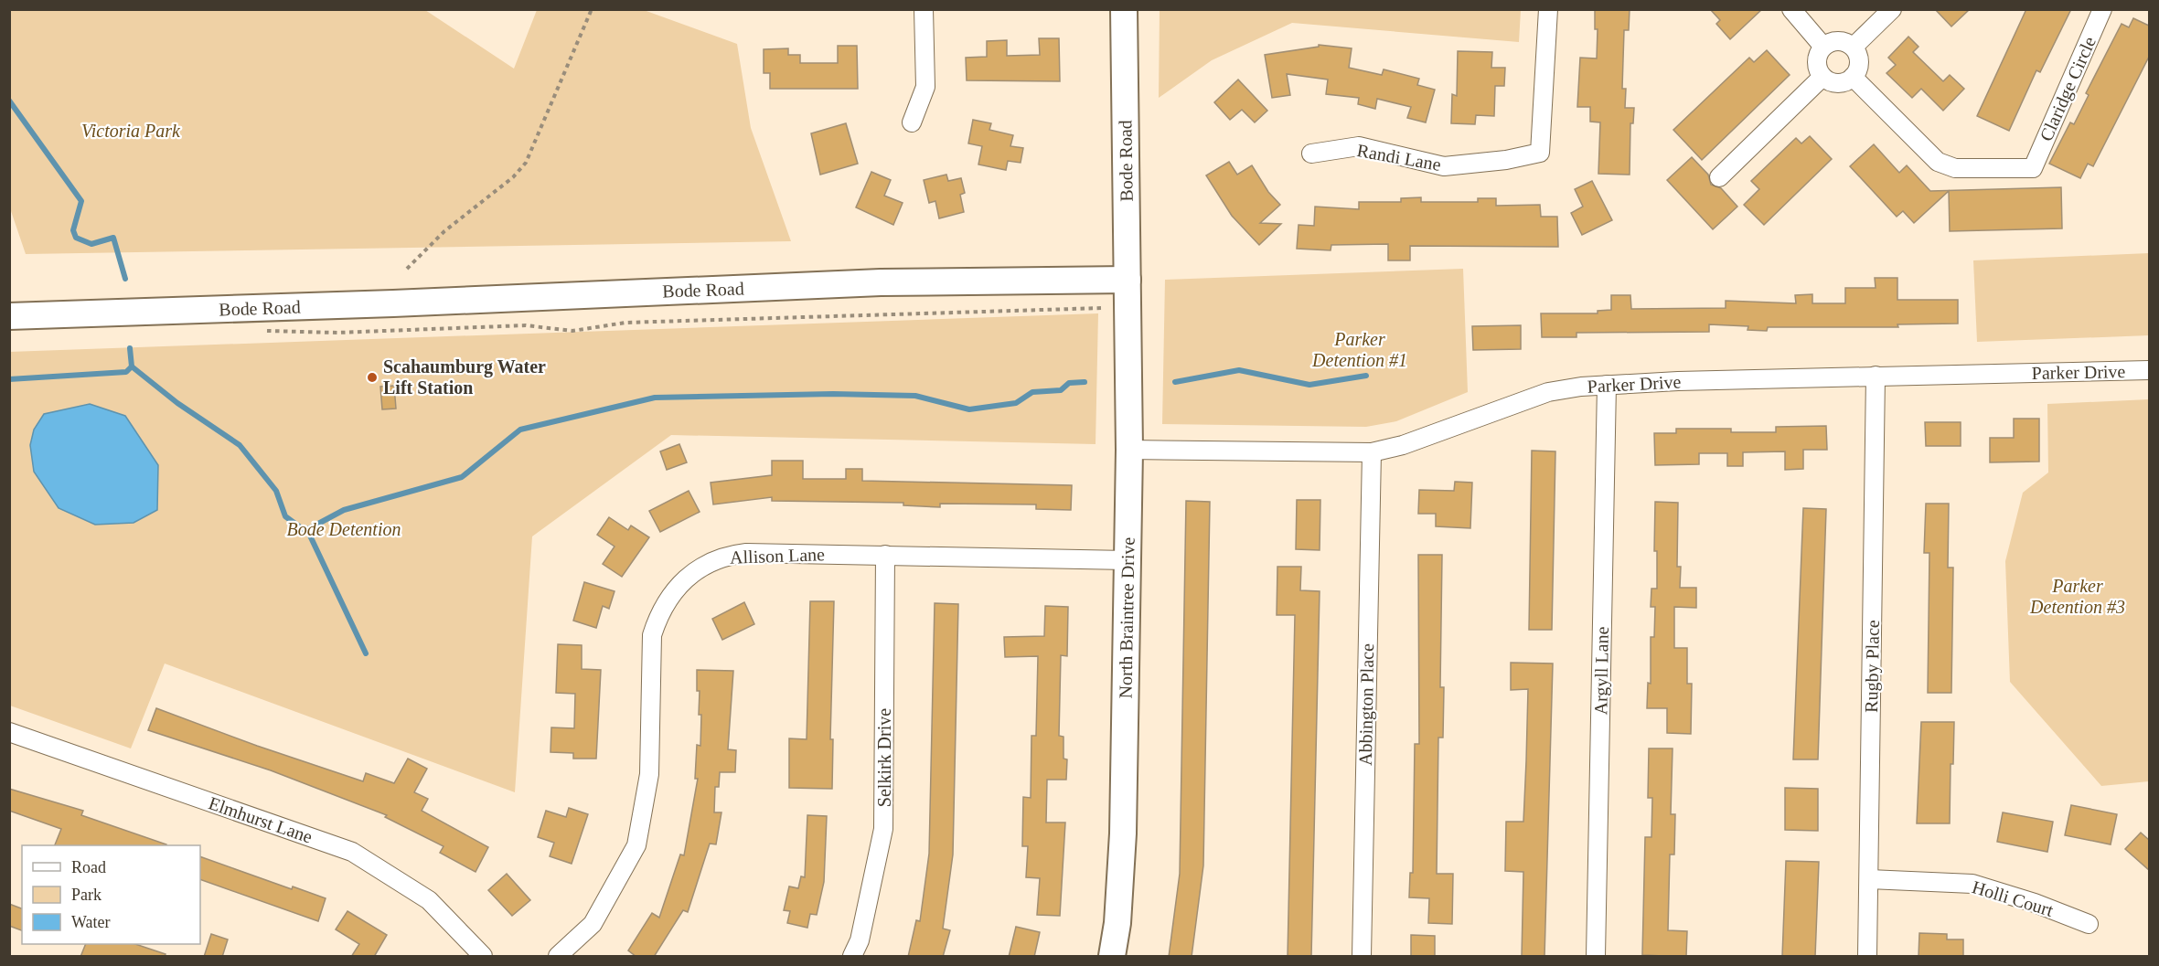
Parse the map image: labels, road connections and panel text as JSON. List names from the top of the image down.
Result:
{
  "streets": {
    "street": [
      "Claridge Circle",
      "Randi Lane",
      "Bode Road",
      "Parker Drive",
      "Allison Lane",
      "North Braintree Drive",
      "Rugby Place",
      "Argyll Lane",
      "Abbington Place",
      "Selkirk Drive",
      "Elmhurst Lane",
      "Holli Court"
    ]
  },
  "crossings": [
    ["Bode Road", "North Braintree Drive"],
    ["Parker Drive", "North Braintree Drive"],
    ["Parker Drive", "Rugby Place"],
    ["Parker Drive", "Argyll Lane"],
    ["Parker Drive", "Abbington Place"],
    ["Allison Lane", "North Braintree Drive"],
    ["Allison Lane", "Selkirk Drive"],
    ["Rugby Place", "Holli Court"]
  ],
  "parks": [
    "Victoria Park",
    "Parker Detention #1",
    "Bode Detention",
    "Parker Detention #3"
  ],
  "places": ["Scahaumburg Water Lift Station"],
  "legend": ["Road", "Park", "Water"]
}
